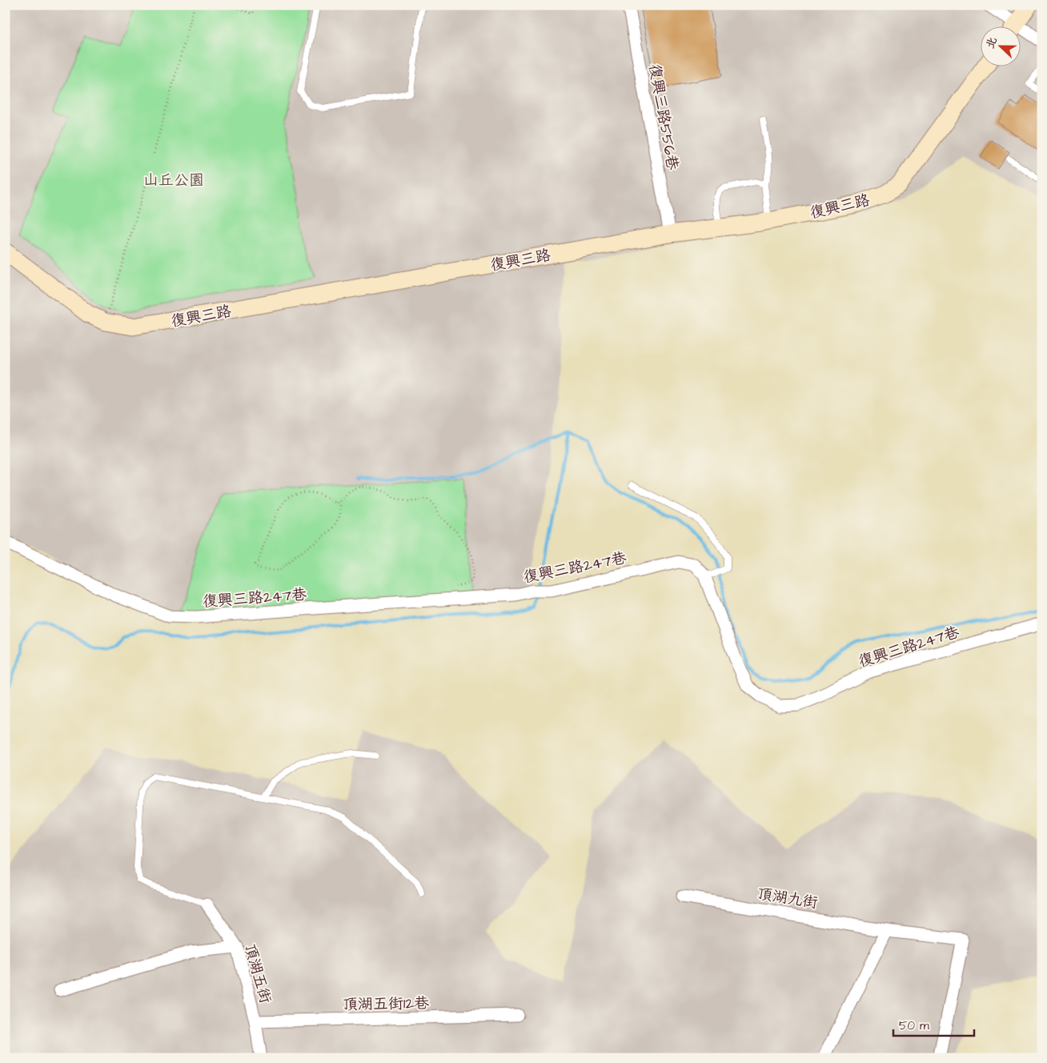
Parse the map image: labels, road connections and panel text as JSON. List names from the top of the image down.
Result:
{
  "streets": {
    "street": [
      "復興三路556巷",
      "復興三路",
      "復興三路247巷",
      "頂湖九街",
      "頂湖五街",
      "頂湖五街12巷"
    ]
  },
  "crossings": [
    ["復興三路556巷", "復興三路"],
    ["頂湖五街", "頂湖五街12巷"]
  ],
  "parks": ["山丘公園"],
  "scale_bar": "50 m",
  "north": "left"
}
